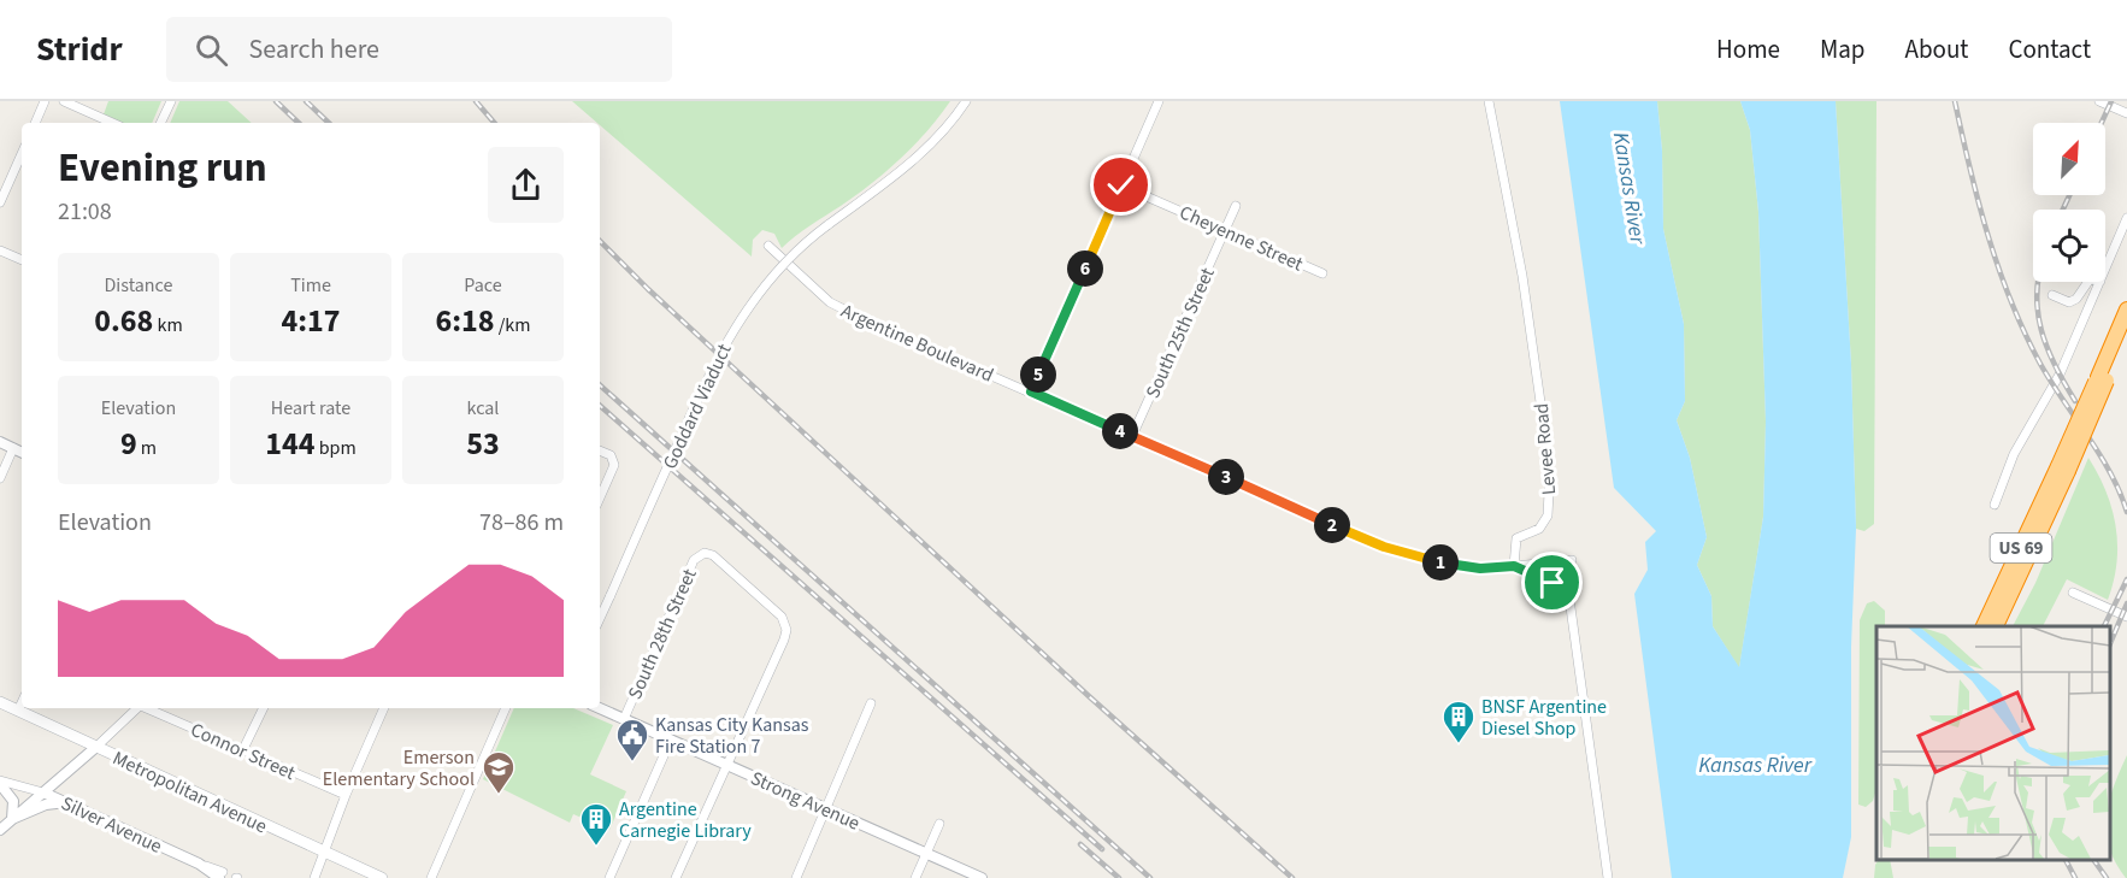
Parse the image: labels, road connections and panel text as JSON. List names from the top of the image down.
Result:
{
  "streets": {
    "highway": ["US 69"],
    "main road": ["Metropolitan Avenue"],
    "street": [
      "Cheyenne Street",
      "South 25th Street",
      "Argentine Boulevard",
      "Goddard Viaduct",
      "Levee Road",
      "South 28th Street",
      "Connor Street",
      "Strong Avenue",
      "Silver Avenue"
    ]
  },
  "crossings": [
    ["Cheyenne Street", "South 25th Street"],
    ["South 25th Street", "Argentine Boulevard"],
    ["Argentine Boulevard", "Levee Road"],
    ["South 28th Street", "Strong Avenue"]
  ],
  "water": ["Kansas River"],
  "places": {
    "building": ["BNSF Argentine Diesel Shop", "Argentine Carnegie Library"],
    "public building": ["Kansas City Kansas Fire Station 7"],
    "school or university": ["Emerson Elementary School"]
  },
  "north": "top right",
  "page": {
    "header": "Stridr",
    "search": "Search here",
    "nav": [
      "Home",
      "Map",
      "About",
      "Contact"
    ],
    "heading": ["Evening run", "21:08"],
    "stats": [
      ["Distance", "0.68 km"],
      ["Time", "4:17"],
      ["Pace", "6:18 /km"],
      ["Elevation", "9 m"],
      ["Heart rate", "144 bpm"],
      ["kcal", "53"]
    ],
    "pins": [
      "6",
      "5",
      "4",
      "3",
      "2",
      "1"
    ],
    "chart": ["Elevation", "78–86 m"]
  }
}
